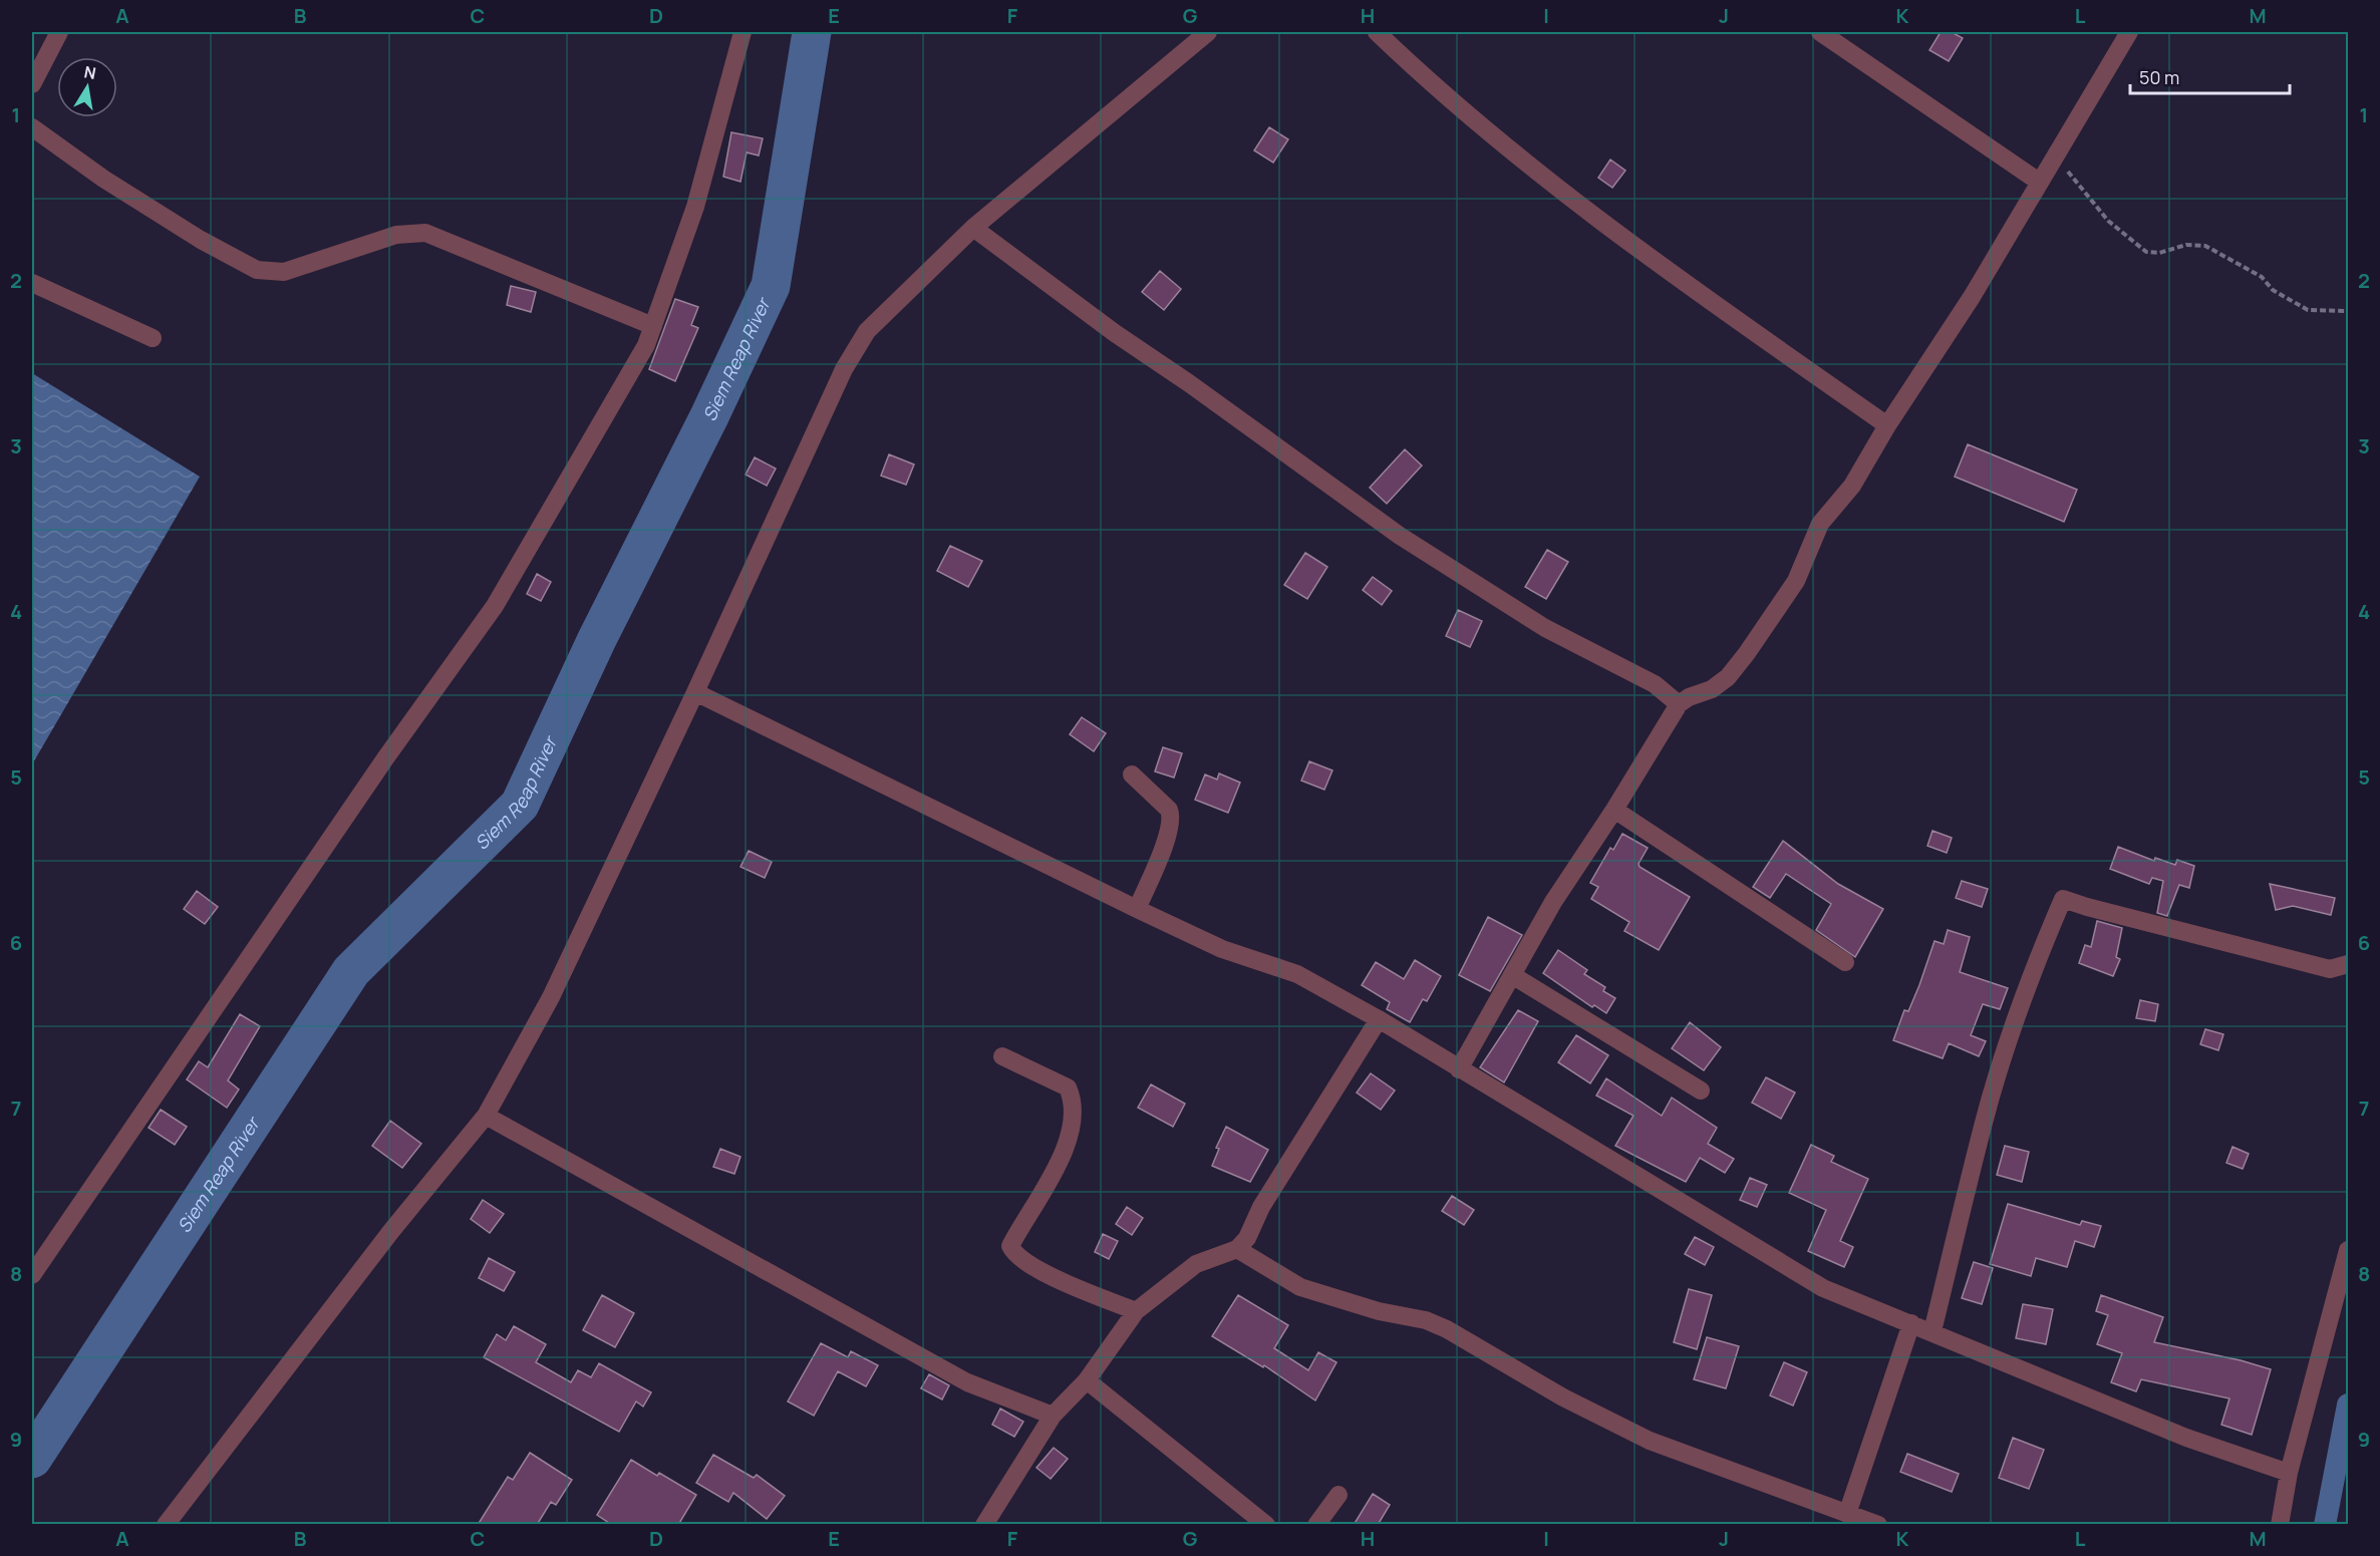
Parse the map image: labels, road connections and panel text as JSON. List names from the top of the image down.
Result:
{
  "water": ["Siem Reap River"],
  "scale_bar": "50 m",
  "north": "top",
  "grid": {
    "columns": [
      "A",
      "B",
      "C",
      "D",
      "E",
      "F",
      "G",
      "H",
      "I",
      "J",
      "K",
      "L",
      "M"
    ],
    "rows": [
      "1",
      "2",
      "3",
      "4",
      "5",
      "6",
      "7",
      "8",
      "9"
    ]
  }
}
